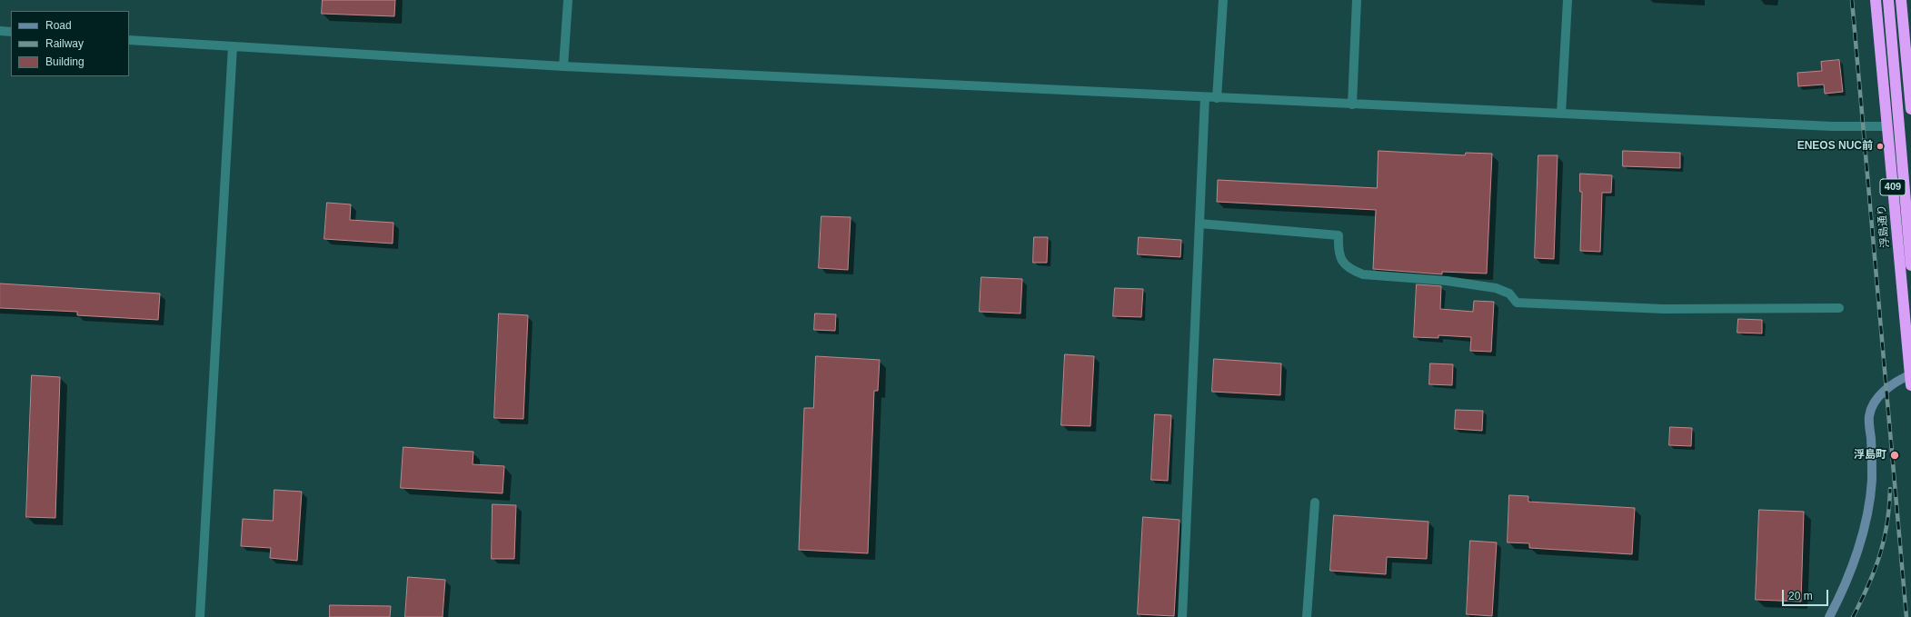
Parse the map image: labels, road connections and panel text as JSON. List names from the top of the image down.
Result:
{
  "streets": {
    "highway": ["409", "浮島通り"]
  },
  "places": ["ENEOS NUC前", "浮島町"],
  "legend": ["Road", "Railway", "Building"],
  "scale_bar": "20 m"
}
